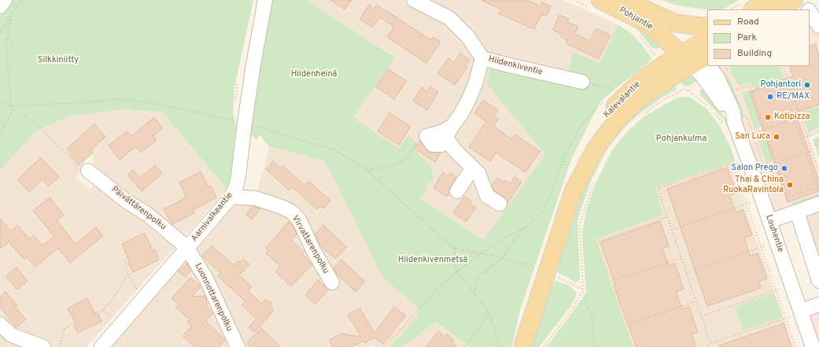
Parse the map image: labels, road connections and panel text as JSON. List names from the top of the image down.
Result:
{
  "streets": {
    "main road": ["Pohjantie", "Kalevalantie"],
    "street": [
      "Hiidenkiventie",
      "Päivättärenpolku",
      "Aarnivalkeantie",
      "Louhentie",
      "Virvattarenpolku",
      "Luonnottarenpolku"
    ]
  },
  "crossings": [
    ["Pohjantie", "Kalevalantie"],
    ["Pohjantie", "Louhentie"],
    ["Kalevalantie", "Louhentie"],
    ["Päivättärenpolku", "Aarnivalkeantie"],
    ["Päivättärenpolku", "Luonnottarenpolku"],
    ["Aarnivalkeantie", "Virvattarenpolku"],
    ["Aarnivalkeantie", "Luonnottarenpolku"]
  ],
  "parks": [
    "Silkkiniitty",
    "Hiidenheinä",
    "Pohjankulma",
    "Hiidenkivenmetsä"
  ],
  "places": [
    "Pohjantori",
    "RE/MAX",
    "Kotipizza",
    "San Luca",
    "Salon Prego",
    "Thai & China RuokaRavintola"
  ],
  "legend": ["Road", "Park", "Building"]
}
